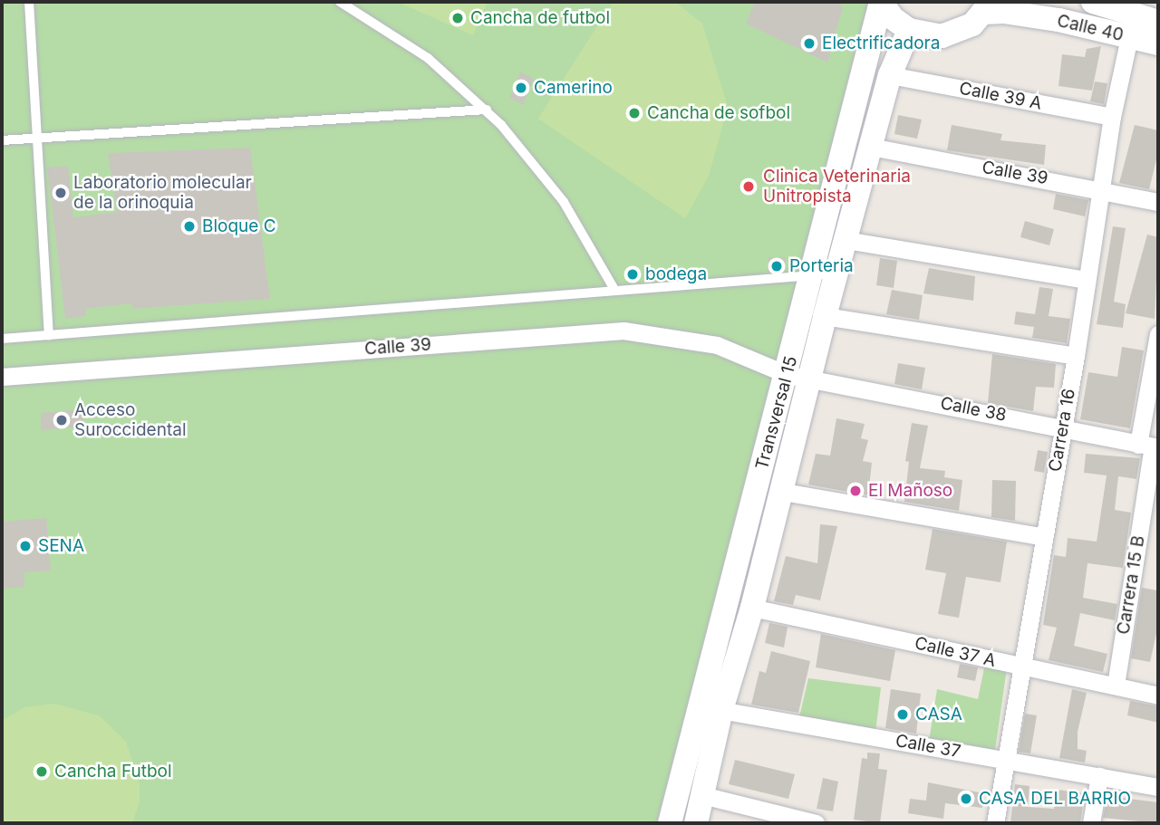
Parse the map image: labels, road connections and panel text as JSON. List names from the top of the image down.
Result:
{
  "streets": {
    "street": [
      "Calle 40",
      "Calle 39 A",
      "Calle 39",
      "Calle 38",
      "Transversal 15",
      "Carrera 16",
      "Carrera 15 B",
      "Calle 37 A",
      "Calle 37"
    ]
  },
  "crossings": [
    ["Calle 40", "Carrera 16"],
    ["Calle 39 A", "Transversal 15"],
    ["Calle 39 A", "Carrera 16"],
    ["Calle 39", "Calle 38"],
    ["Calle 39", "Transversal 15"],
    ["Calle 39", "Carrera 16"],
    ["Calle 38", "Transversal 15"],
    ["Calle 38", "Carrera 16"],
    ["Calle 38", "Carrera 15 B"],
    ["Transversal 15", "Calle 37 A"],
    ["Transversal 15", "Calle 37"],
    ["Carrera 16", "Calle 37 A"],
    ["Carrera 16", "Calle 37"],
    ["Carrera 15 B", "Calle 37 A"]
  ],
  "places": [
    "Cancha de futbol",
    "Electrificadora",
    "Camerino",
    "Cancha de sofbol",
    "Clinica Veterinaria Unitropista",
    "Laboratorio molecular de la orinoquia",
    "Bloque C",
    "Porteria",
    "bodega",
    "Acceso Suroccidental",
    "El Mañoso",
    "SENA",
    "CASA",
    "Cancha Futbol",
    "CASA DEL BARRIO"
  ]
}
